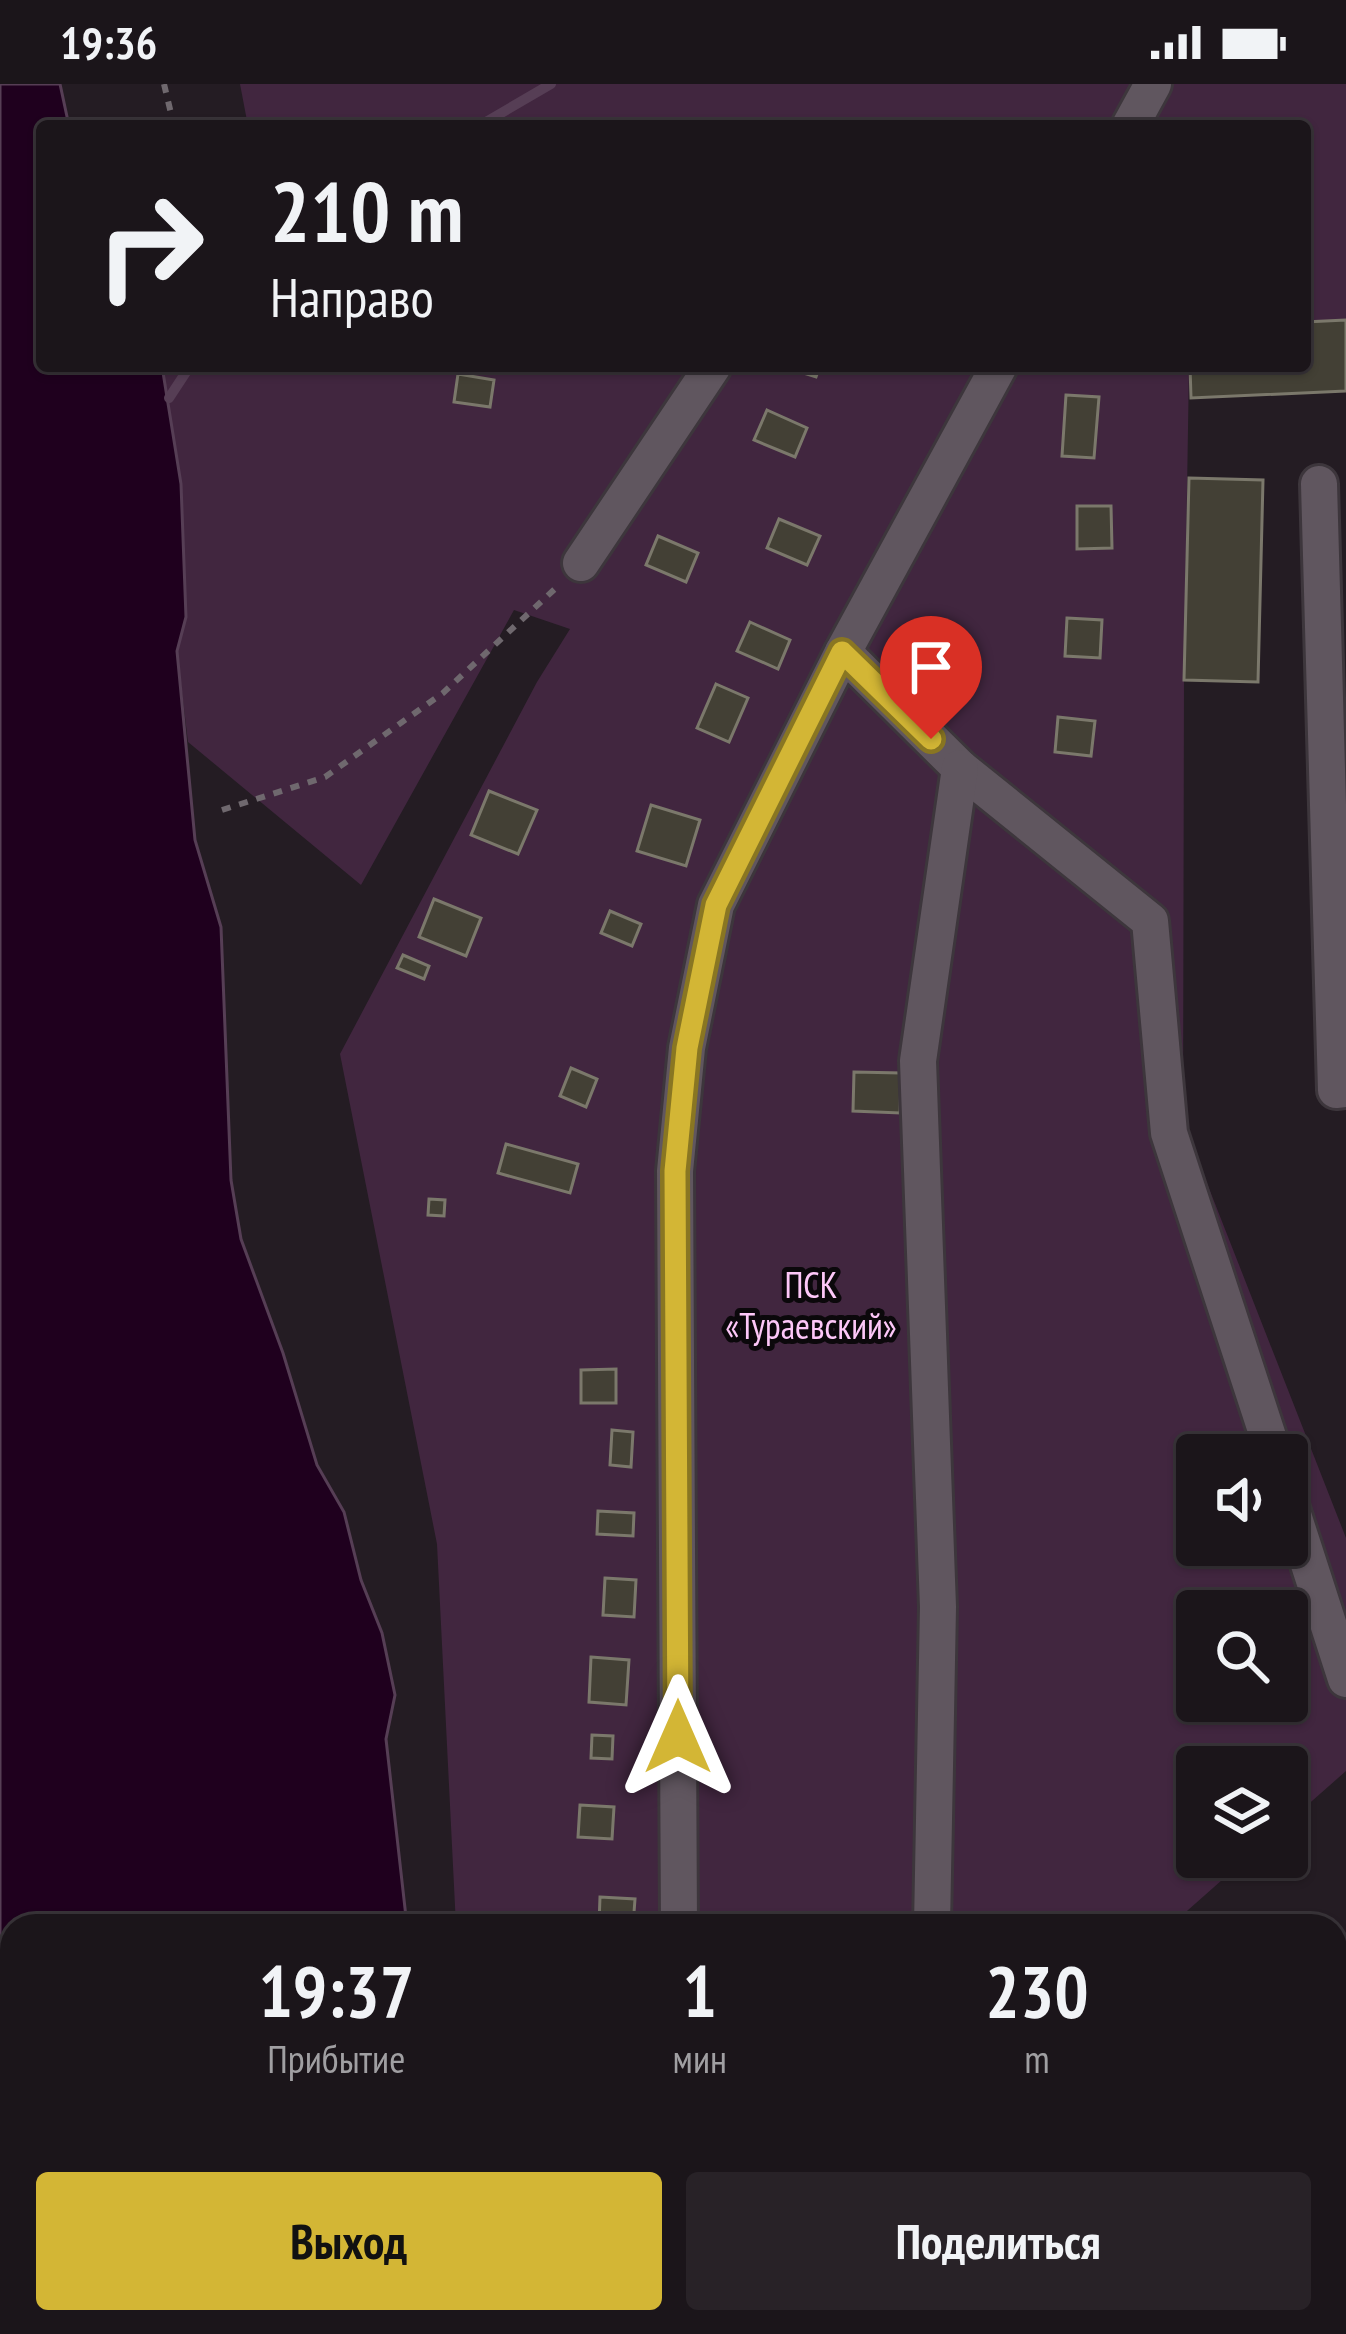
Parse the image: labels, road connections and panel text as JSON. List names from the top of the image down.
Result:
{
  "parks": ["ПСК «Тураевский»"],
  "page": {
    "status": "19:36",
    "turn": ["210 m", "Направо"],
    "eta": [
      "19:37",
      "Прибытие",
      "1",
      "мин",
      "230",
      "m"
    ],
    "buttons": ["Выход", "Поделиться"]
  }
}
